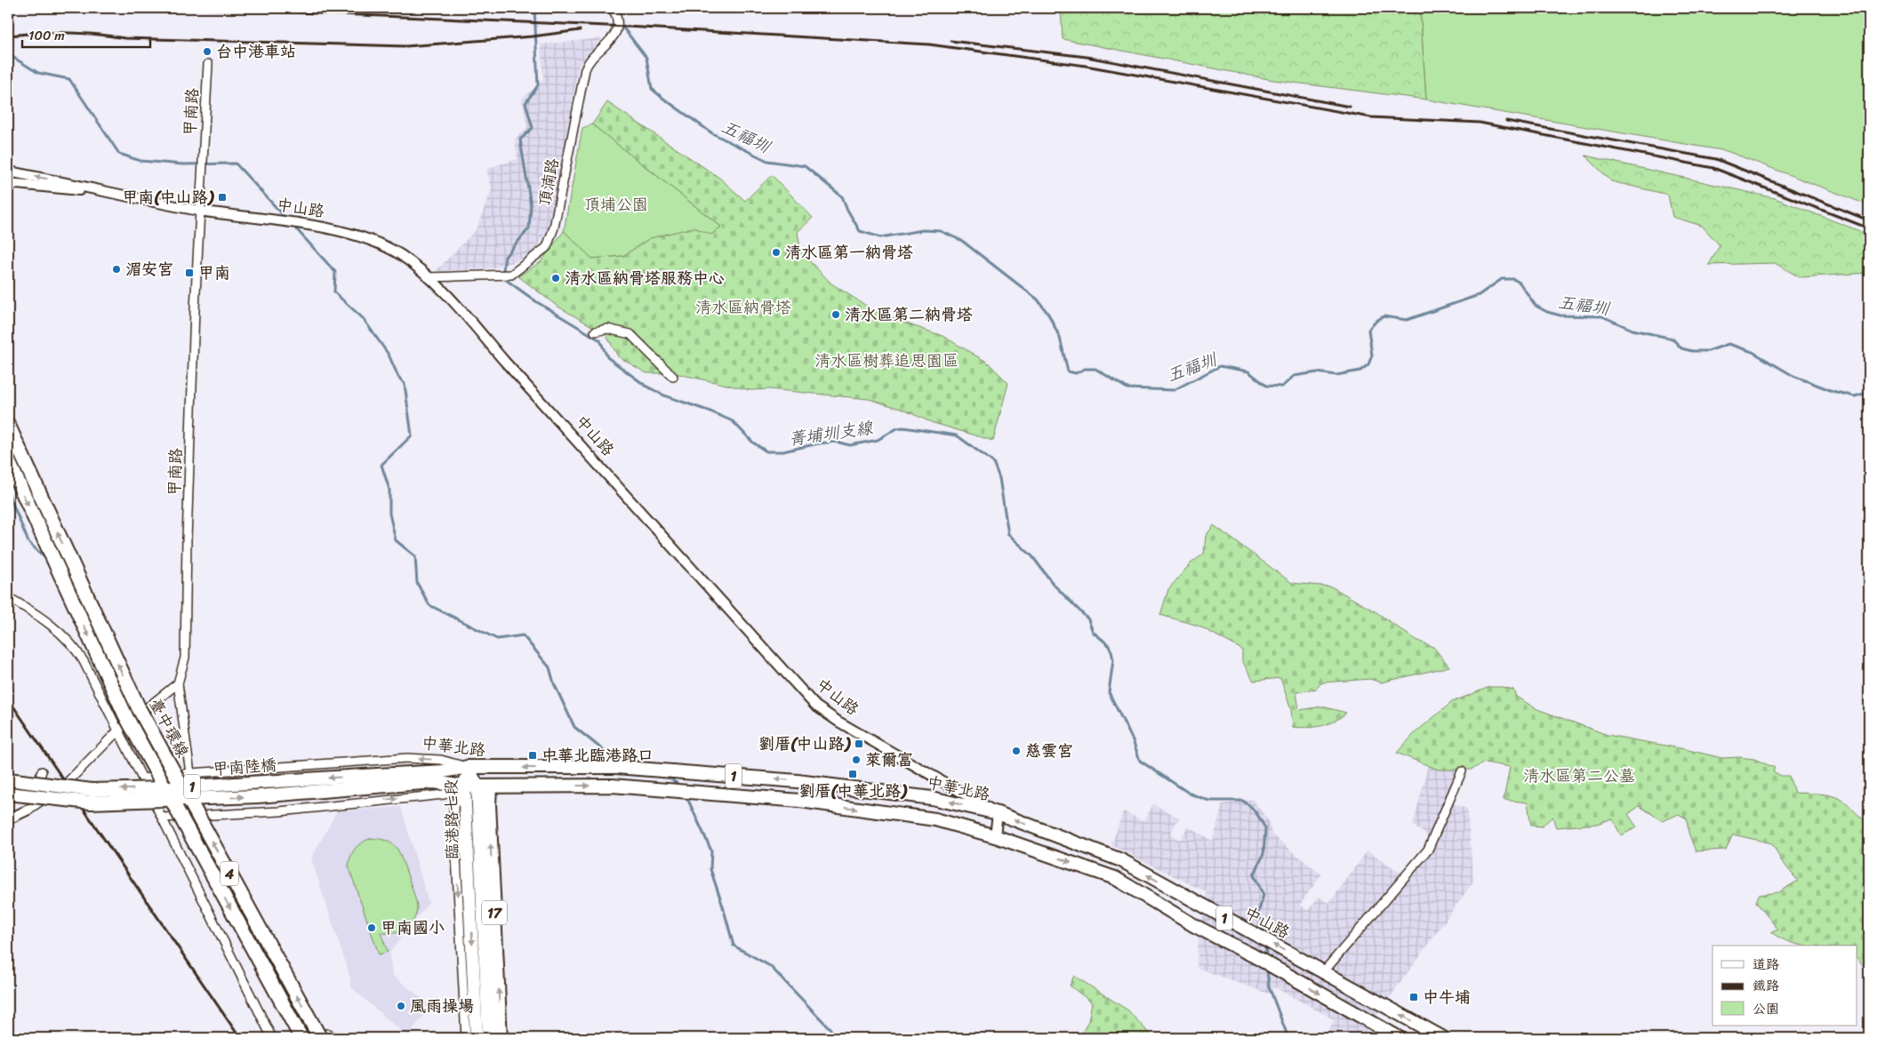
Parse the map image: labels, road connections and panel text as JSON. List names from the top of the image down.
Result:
{
  "streets": {
    "highway": ["臺中環線", "4"],
    "main road": [
      "中山路",
      "中華北路",
      "甲南陸橋",
      "1",
      "臨港路七段",
      "17"
    ],
    "street": ["甲南路", "頂湳路"]
  },
  "crossings": [
    ["甲南路", "中山路"],
    ["頂湳路", "中山路"],
    ["中山路", "中華北路"],
    ["中華北路", "1"],
    ["中華北路", "臨港路七段"],
    ["甲南陸橋", "1"],
    ["1", "臨港路七段"]
  ],
  "water": ["五福圳", "菁埔圳支線"],
  "parks": [
    "頂埔公園",
    "清水區納骨塔",
    "清水區樹葬追思園區",
    "清水區第二公墓"
  ],
  "places": {
    "other": [
      "台中港車站",
      "清水區第一納骨塔",
      "湄安宮",
      "清水區納骨塔服務中心",
      "清水區第二納骨塔",
      "慈雲宮",
      "萊爾富",
      "甲南國小",
      "風雨操場"
    ],
    "transit": [
      "甲南(中山路)",
      "甲南",
      "劉厝(中山路)",
      "中華北臨港路口",
      "劉厝(中華北路)",
      "中牛埔"
    ]
  },
  "legend": ["道路", "鐵路", "公園"],
  "scale_bar": "100 m"
}
